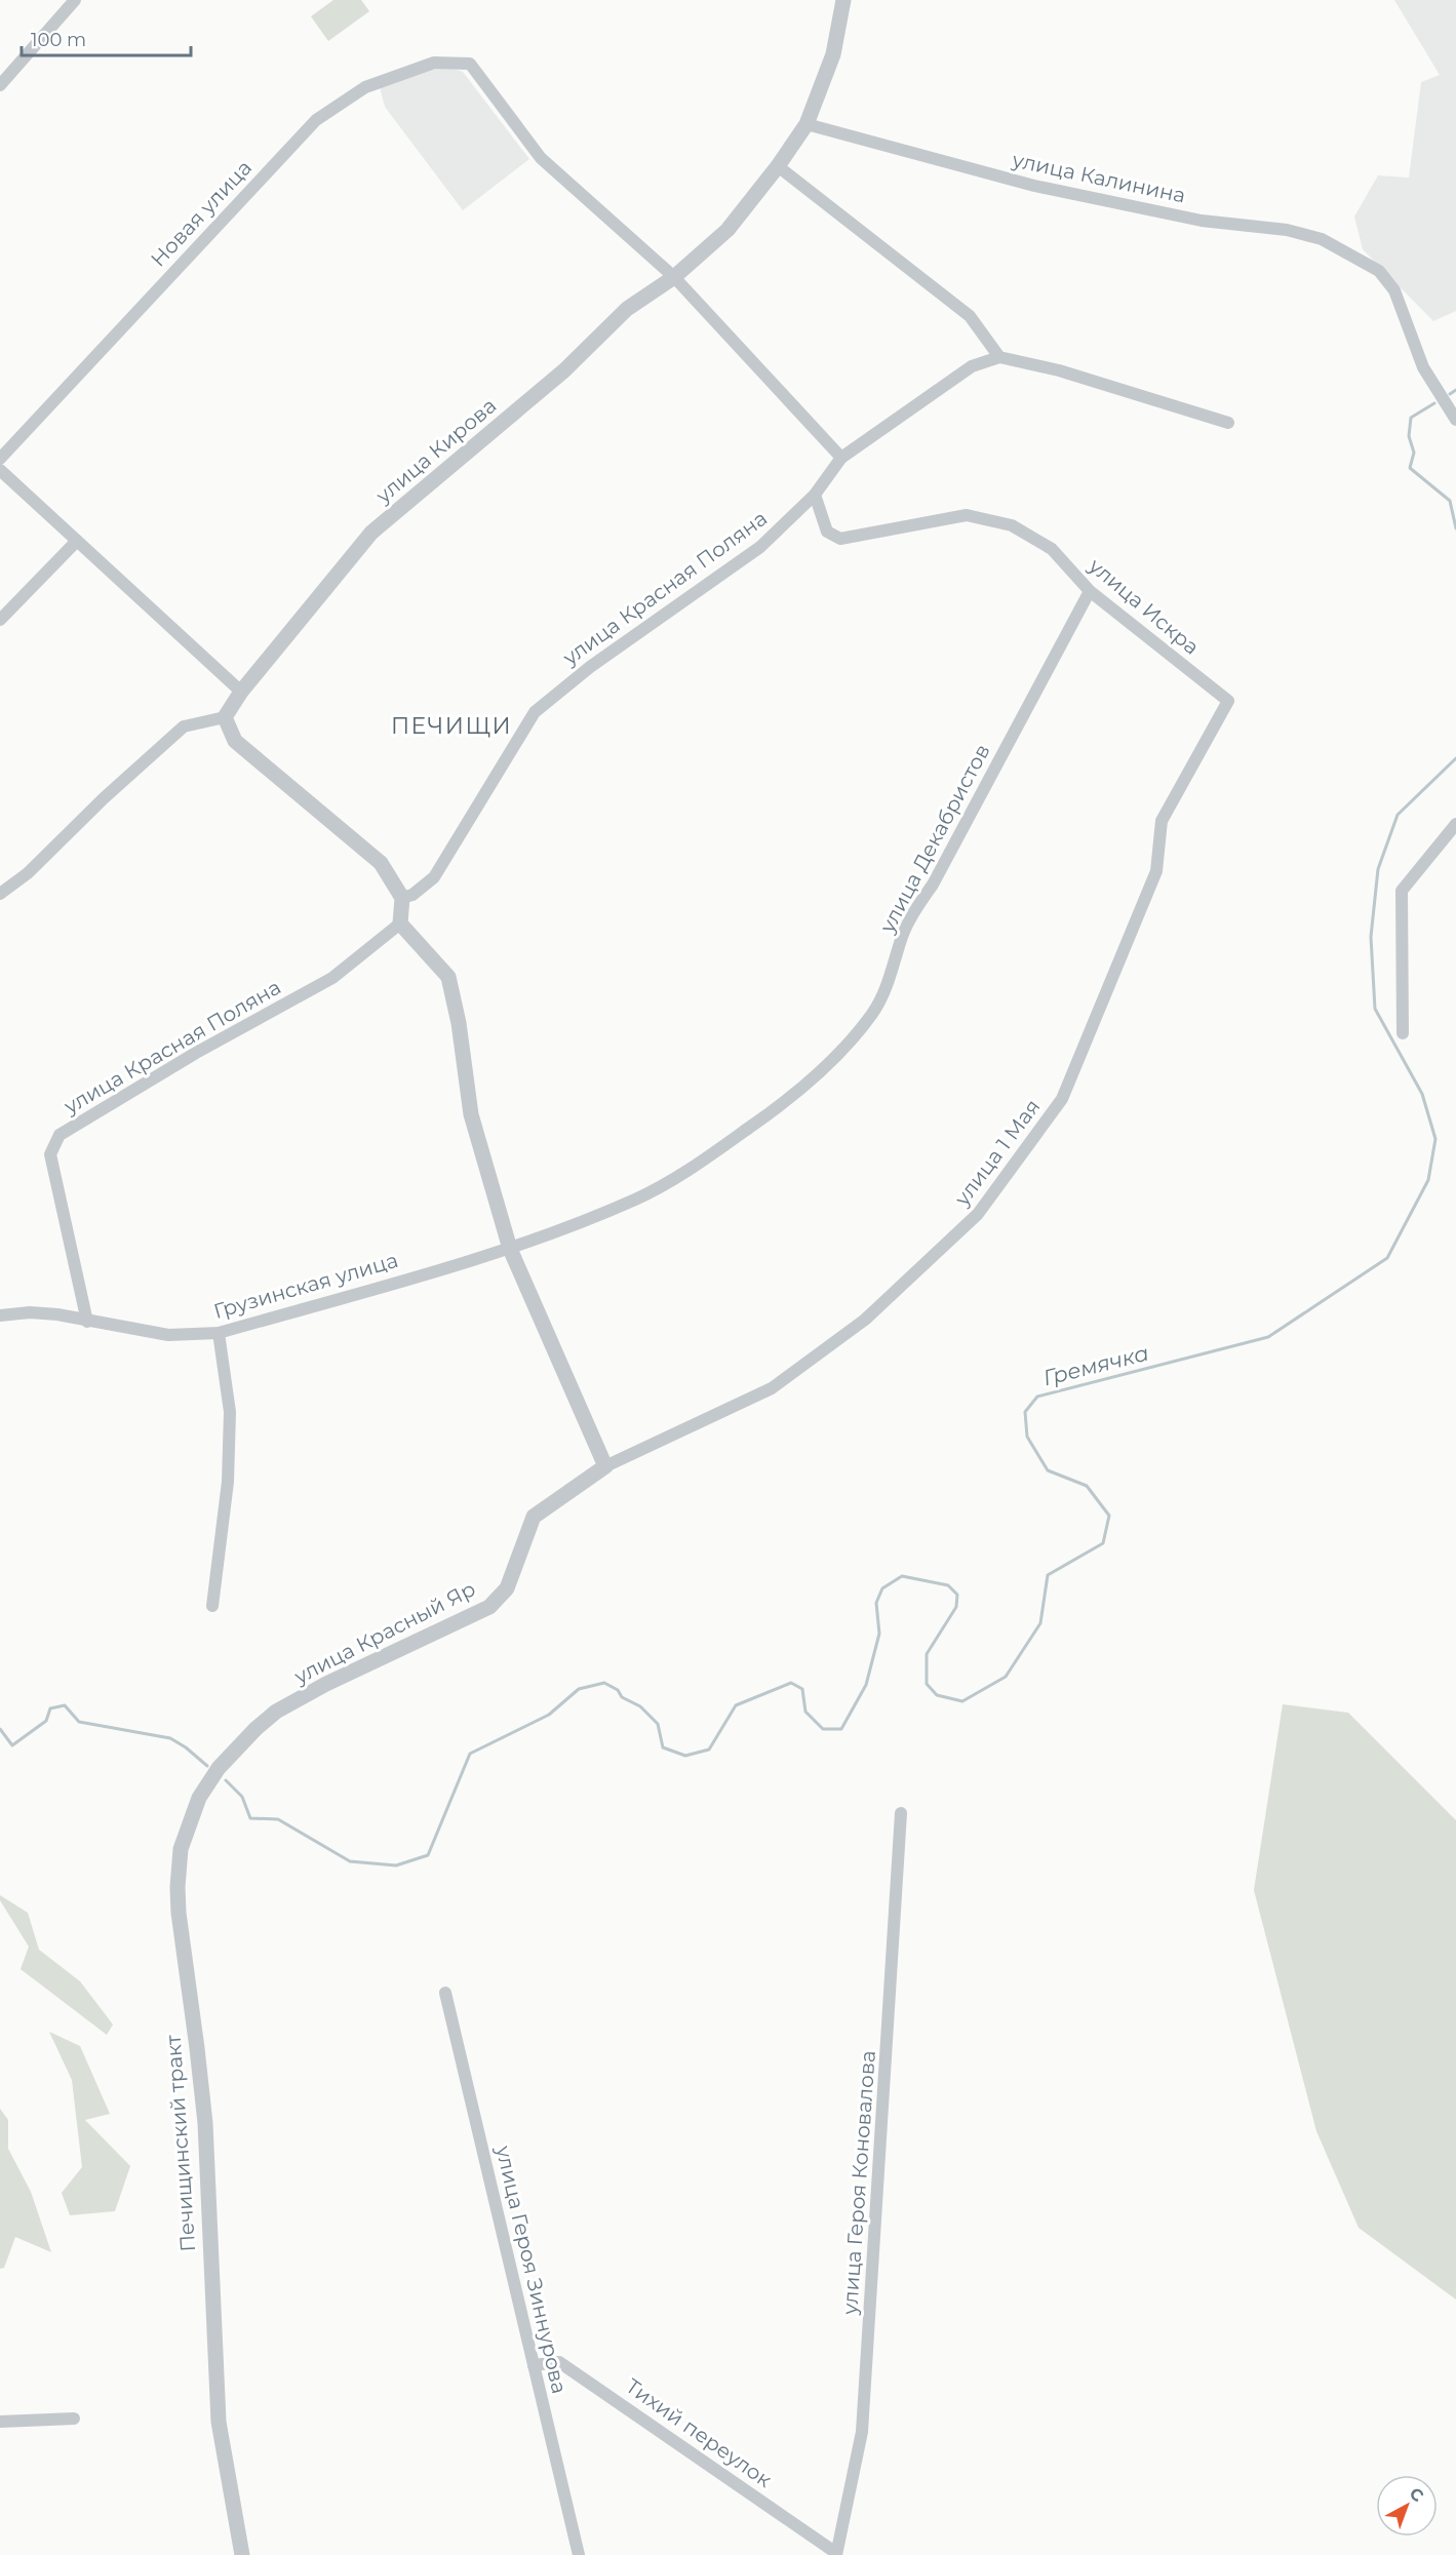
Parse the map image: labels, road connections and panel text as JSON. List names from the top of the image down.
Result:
{
  "streets": {
    "street": [
      "улица Калинина",
      "Новая улица",
      "улица Кирова",
      "улица Красная Поляна",
      "улица Искра",
      "улица Декабристов",
      "улица 1 Мая",
      "Грузинская улица",
      "улица Красный Яр",
      "Печищинский тракт",
      "улица Героя Коновалова",
      "улица Героя Зиннурова",
      "Тихий переулок"
    ]
  },
  "crossings": [
    ["улица Калинина", "улица Кирова"],
    ["Новая улица", "улица Кирова"],
    ["улица Красная Поляна", "улица Искра"],
    ["улица Красная Поляна", "Грузинская улица"],
    ["улица Искра", "улица Декабристов"],
    ["улица Искра", "улица 1 Мая"],
    ["улица Декабристов", "Грузинская улица"],
    ["улица 1 Мая", "улица Красный Яр"],
    ["улица Красный Яр", "Печищинский тракт"],
    ["улица Героя Коновалова", "Тихий переулок"],
    ["улица Героя Зиннурова", "Тихий переулок"]
  ],
  "districts": ["ПЕЧИЩИ"],
  "water": ["Гремячка"],
  "scale_bar": "100 m",
  "north": "top right"
}
